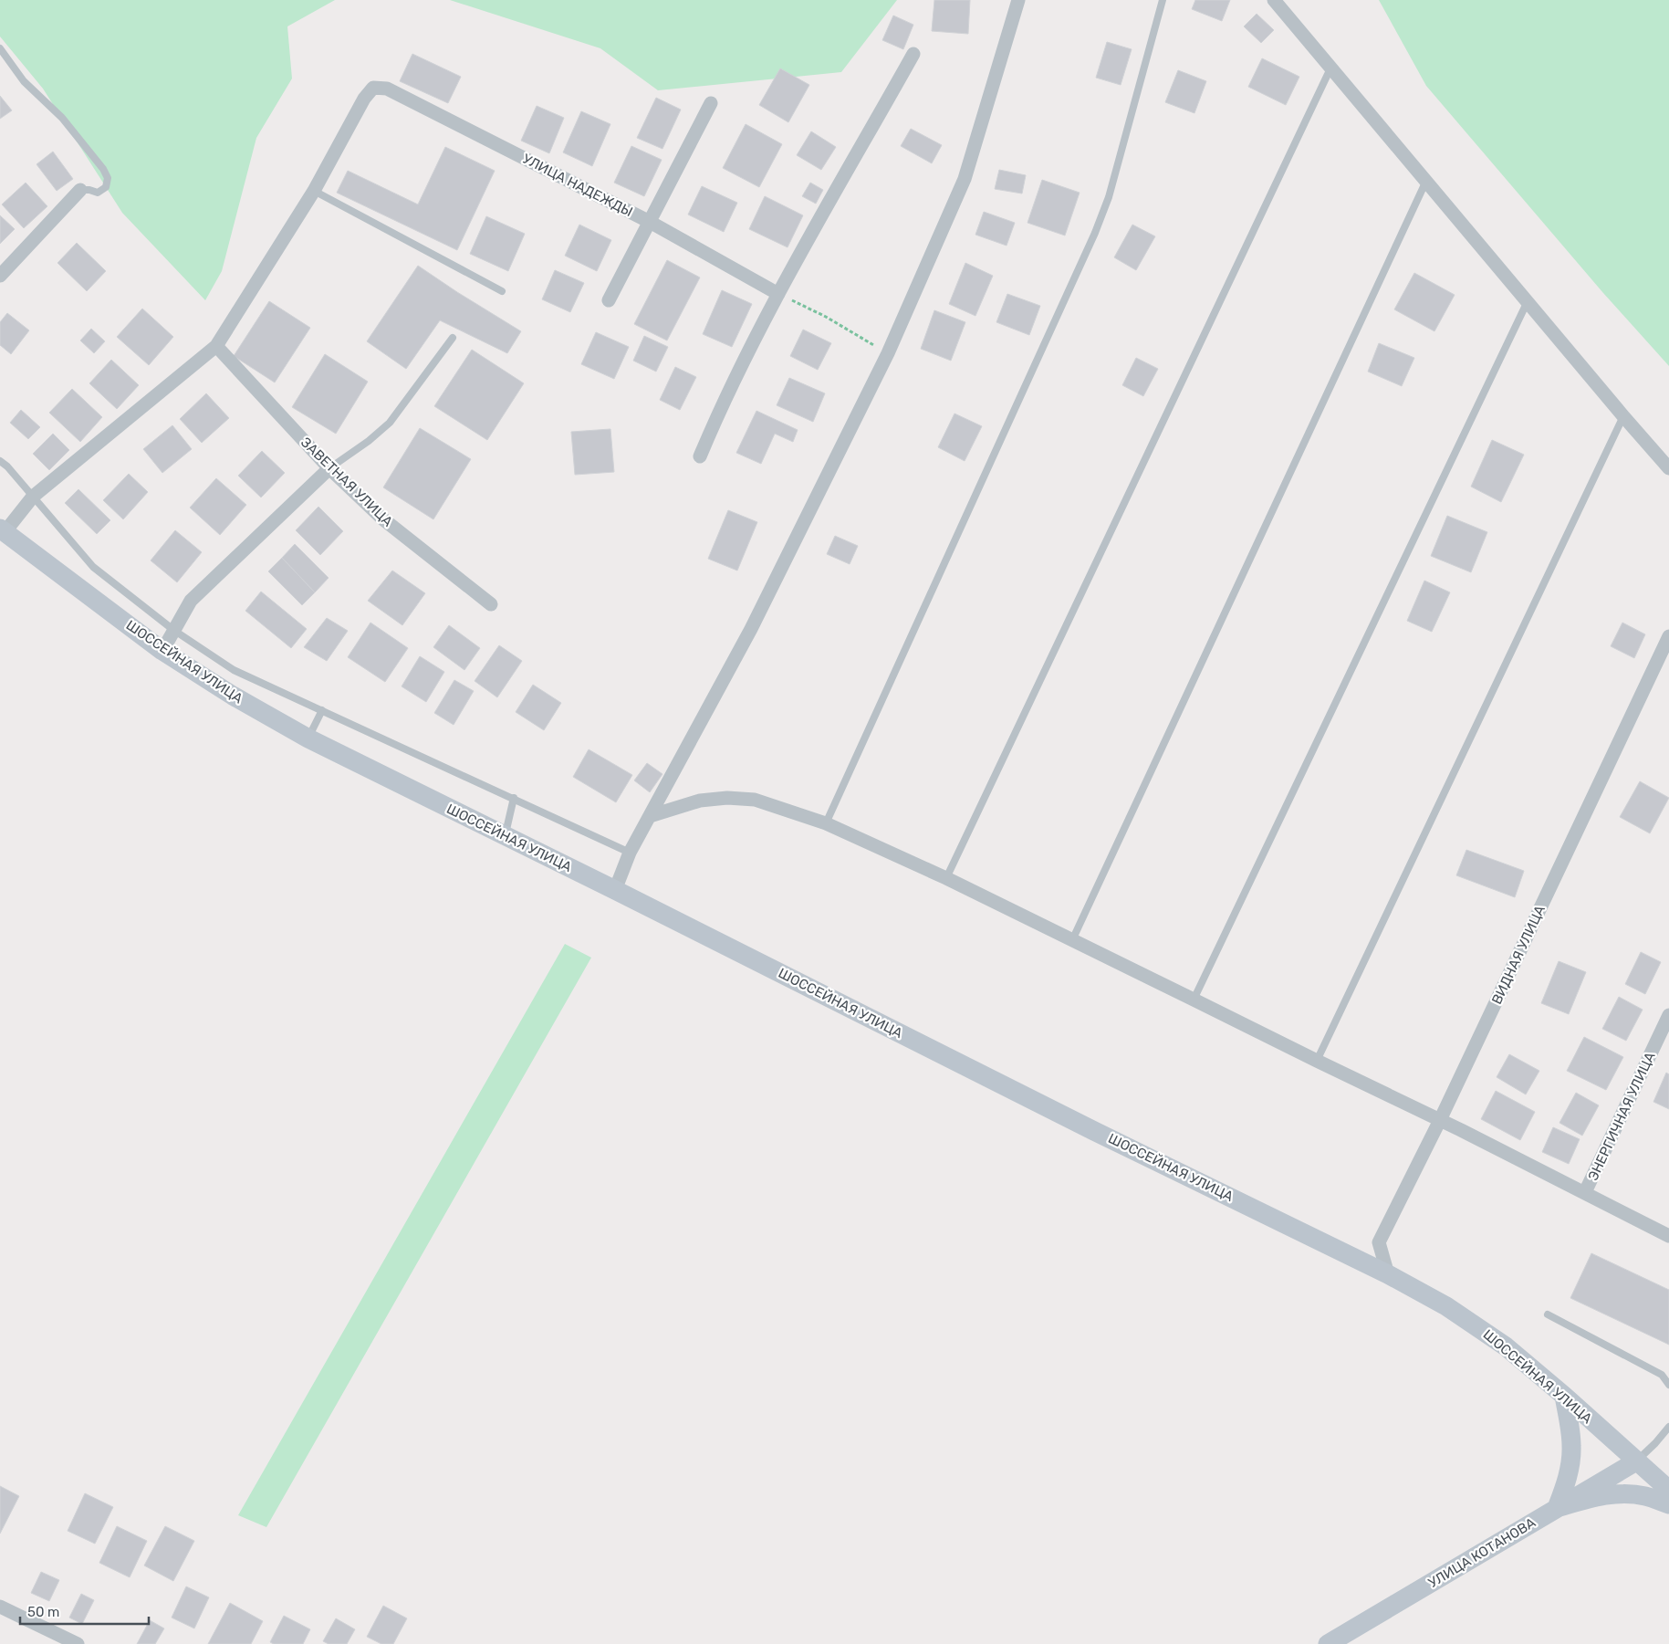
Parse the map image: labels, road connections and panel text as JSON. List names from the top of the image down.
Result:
{
  "streets": {
    "street": [
      "УЛИЦА НАДЕЖДЫ",
      "ЗАВЕТНАЯ УЛИЦА",
      "ШОССЕЙНАЯ УЛИЦА",
      "ВИДНАЯ УЛИЦА",
      "ЭНЕРГИЧНАЯ УЛИЦА",
      "УЛИЦА КОТАНОВА"
    ]
  },
  "crossings": [
    ["ШОССЕЙНАЯ УЛИЦА", "ВИДНАЯ УЛИЦА"],
    ["ШОССЕЙНАЯ УЛИЦА", "УЛИЦА КОТАНОВА"]
  ],
  "scale_bar": "50 m"
}
